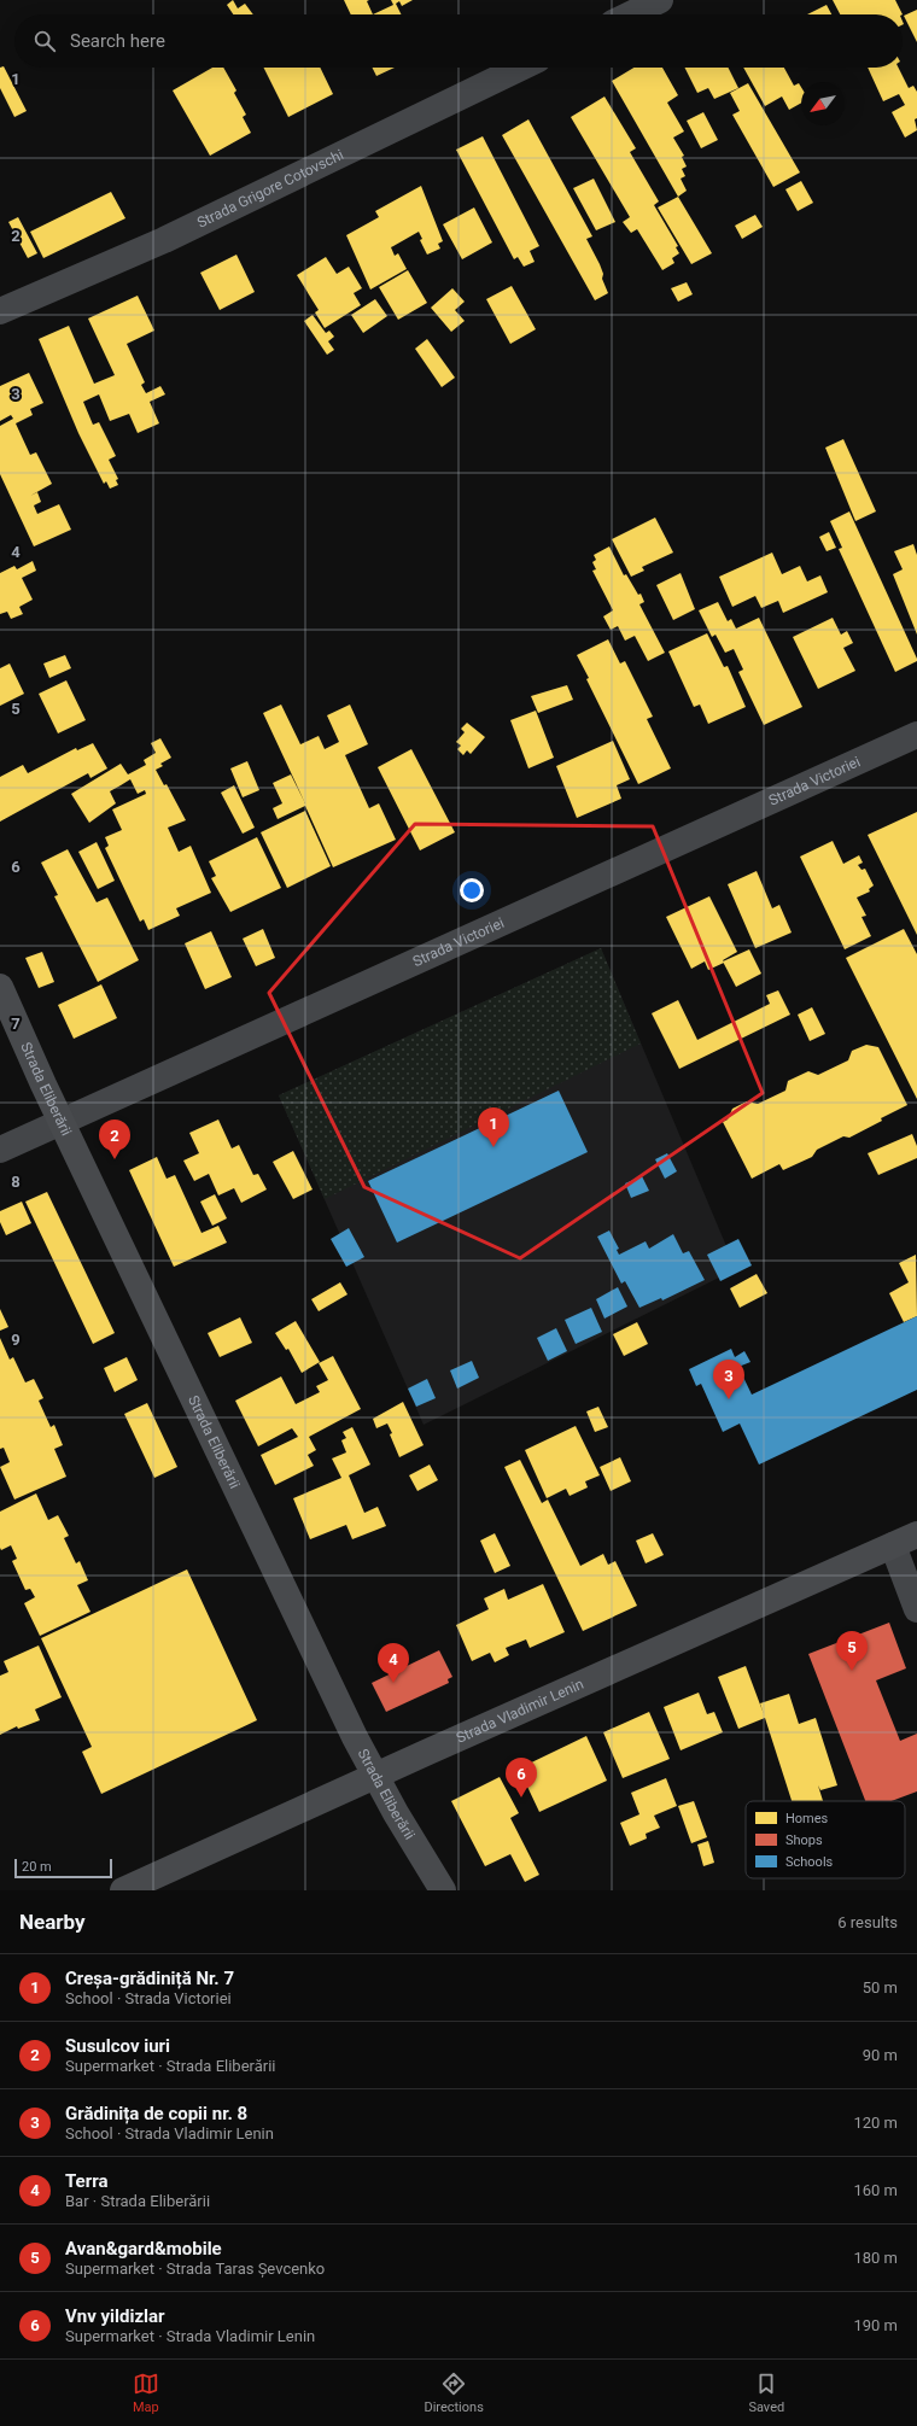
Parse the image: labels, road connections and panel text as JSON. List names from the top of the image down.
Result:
{
  "streets": {
    "main road": ["Strada Eliberării", "Strada Vladimir Lenin"],
    "street": ["Strada Grigore Cotovschi", "Strada Victoriei"]
  },
  "crossings": [
    ["Strada Victoriei", "Strada Eliberării"],
    ["Strada Eliberării", "Strada Vladimir Lenin"]
  ],
  "legend": ["Homes", "Shops", "Schools"],
  "scale_bar": "20 m",
  "north": "bottom left",
  "page": {
    "search": "Search here",
    "pins": [
      "1",
      "2",
      "3",
      "5",
      "4",
      "6"
    ],
    "scale": "20 m",
    "heading": ["Nearby", "6 results"],
    "list": [
      {
        "mark": "1",
        "name": "Creșa-grădiniță Nr. 7",
        "note": "School · Strada Victoriei",
        "value": "50 m"
      },
      {
        "mark": "2",
        "name": "Susulcov iuri",
        "note": "Supermarket · Strada Eliberării",
        "value": "90 m"
      },
      {
        "mark": "3",
        "name": "Grădinița de copii nr. 8",
        "note": "School · Strada Vladimir Lenin",
        "value": "120 m"
      },
      {
        "mark": "4",
        "name": "Terra",
        "note": "Bar · Strada Eliberării",
        "value": "160 m"
      },
      {
        "mark": "5",
        "name": "Avan&gard&mobile",
        "note": "Supermarket · Strada Taras Șevcenko",
        "value": "180 m"
      },
      {
        "mark": "6",
        "name": "Vnv yildizlar",
        "note": "Supermarket · Strada Vladimir Lenin",
        "value": "190 m"
      }
    ],
    "nav": ["Map", "Directions", "Saved"]
  },
  "grid": {
    "rows": [
      "1",
      "2",
      "3",
      "4",
      "5",
      "6",
      "7",
      "8",
      "9"
    ]
  }
}
